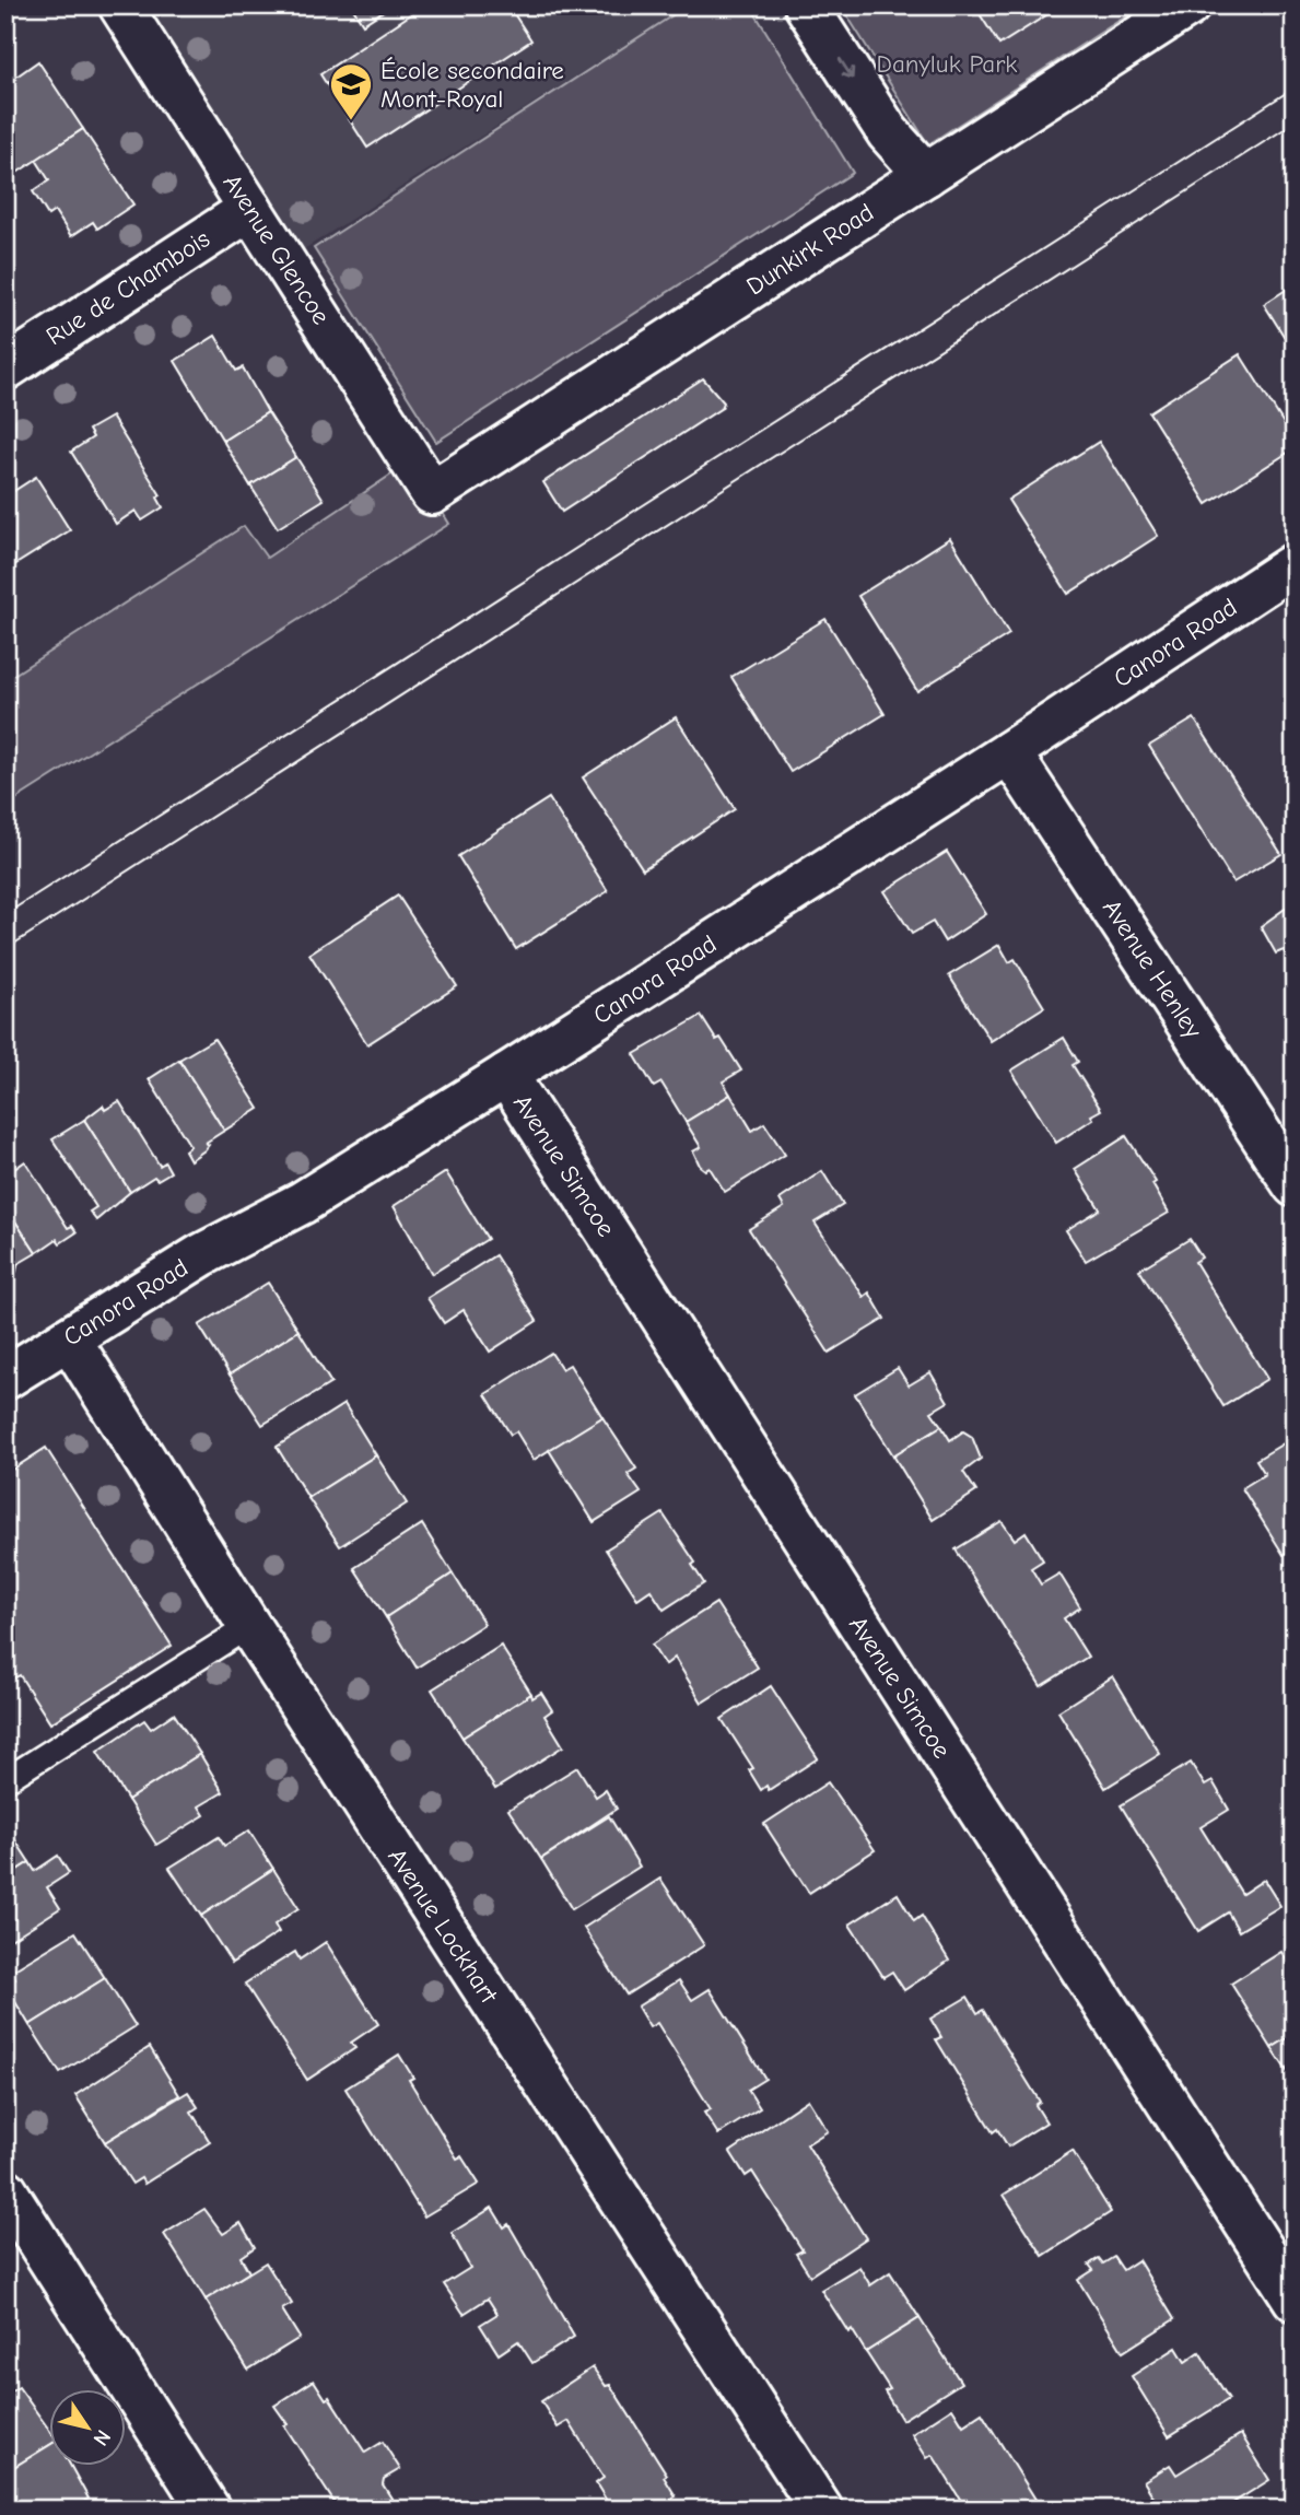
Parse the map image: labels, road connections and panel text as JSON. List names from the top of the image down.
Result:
{
  "streets": {
    "street": [
      "Avenue Glencoe",
      "Dunkirk Road",
      "Rue de Chambois",
      "Canora Road",
      "Avenue Henley",
      "Avenue Simcoe",
      "Avenue Lockhart"
    ]
  },
  "crossings": [
    ["Avenue Glencoe", "Dunkirk Road"],
    ["Avenue Glencoe", "Rue de Chambois"],
    ["Canora Road", "Avenue Henley"],
    ["Canora Road", "Avenue Simcoe"],
    ["Canora Road", "Avenue Lockhart"]
  ],
  "parks": ["Danyluk Park"],
  "places": {
    "school or university": ["École secondaire Mont-Royal"]
  },
  "north": "bottom right"
}
